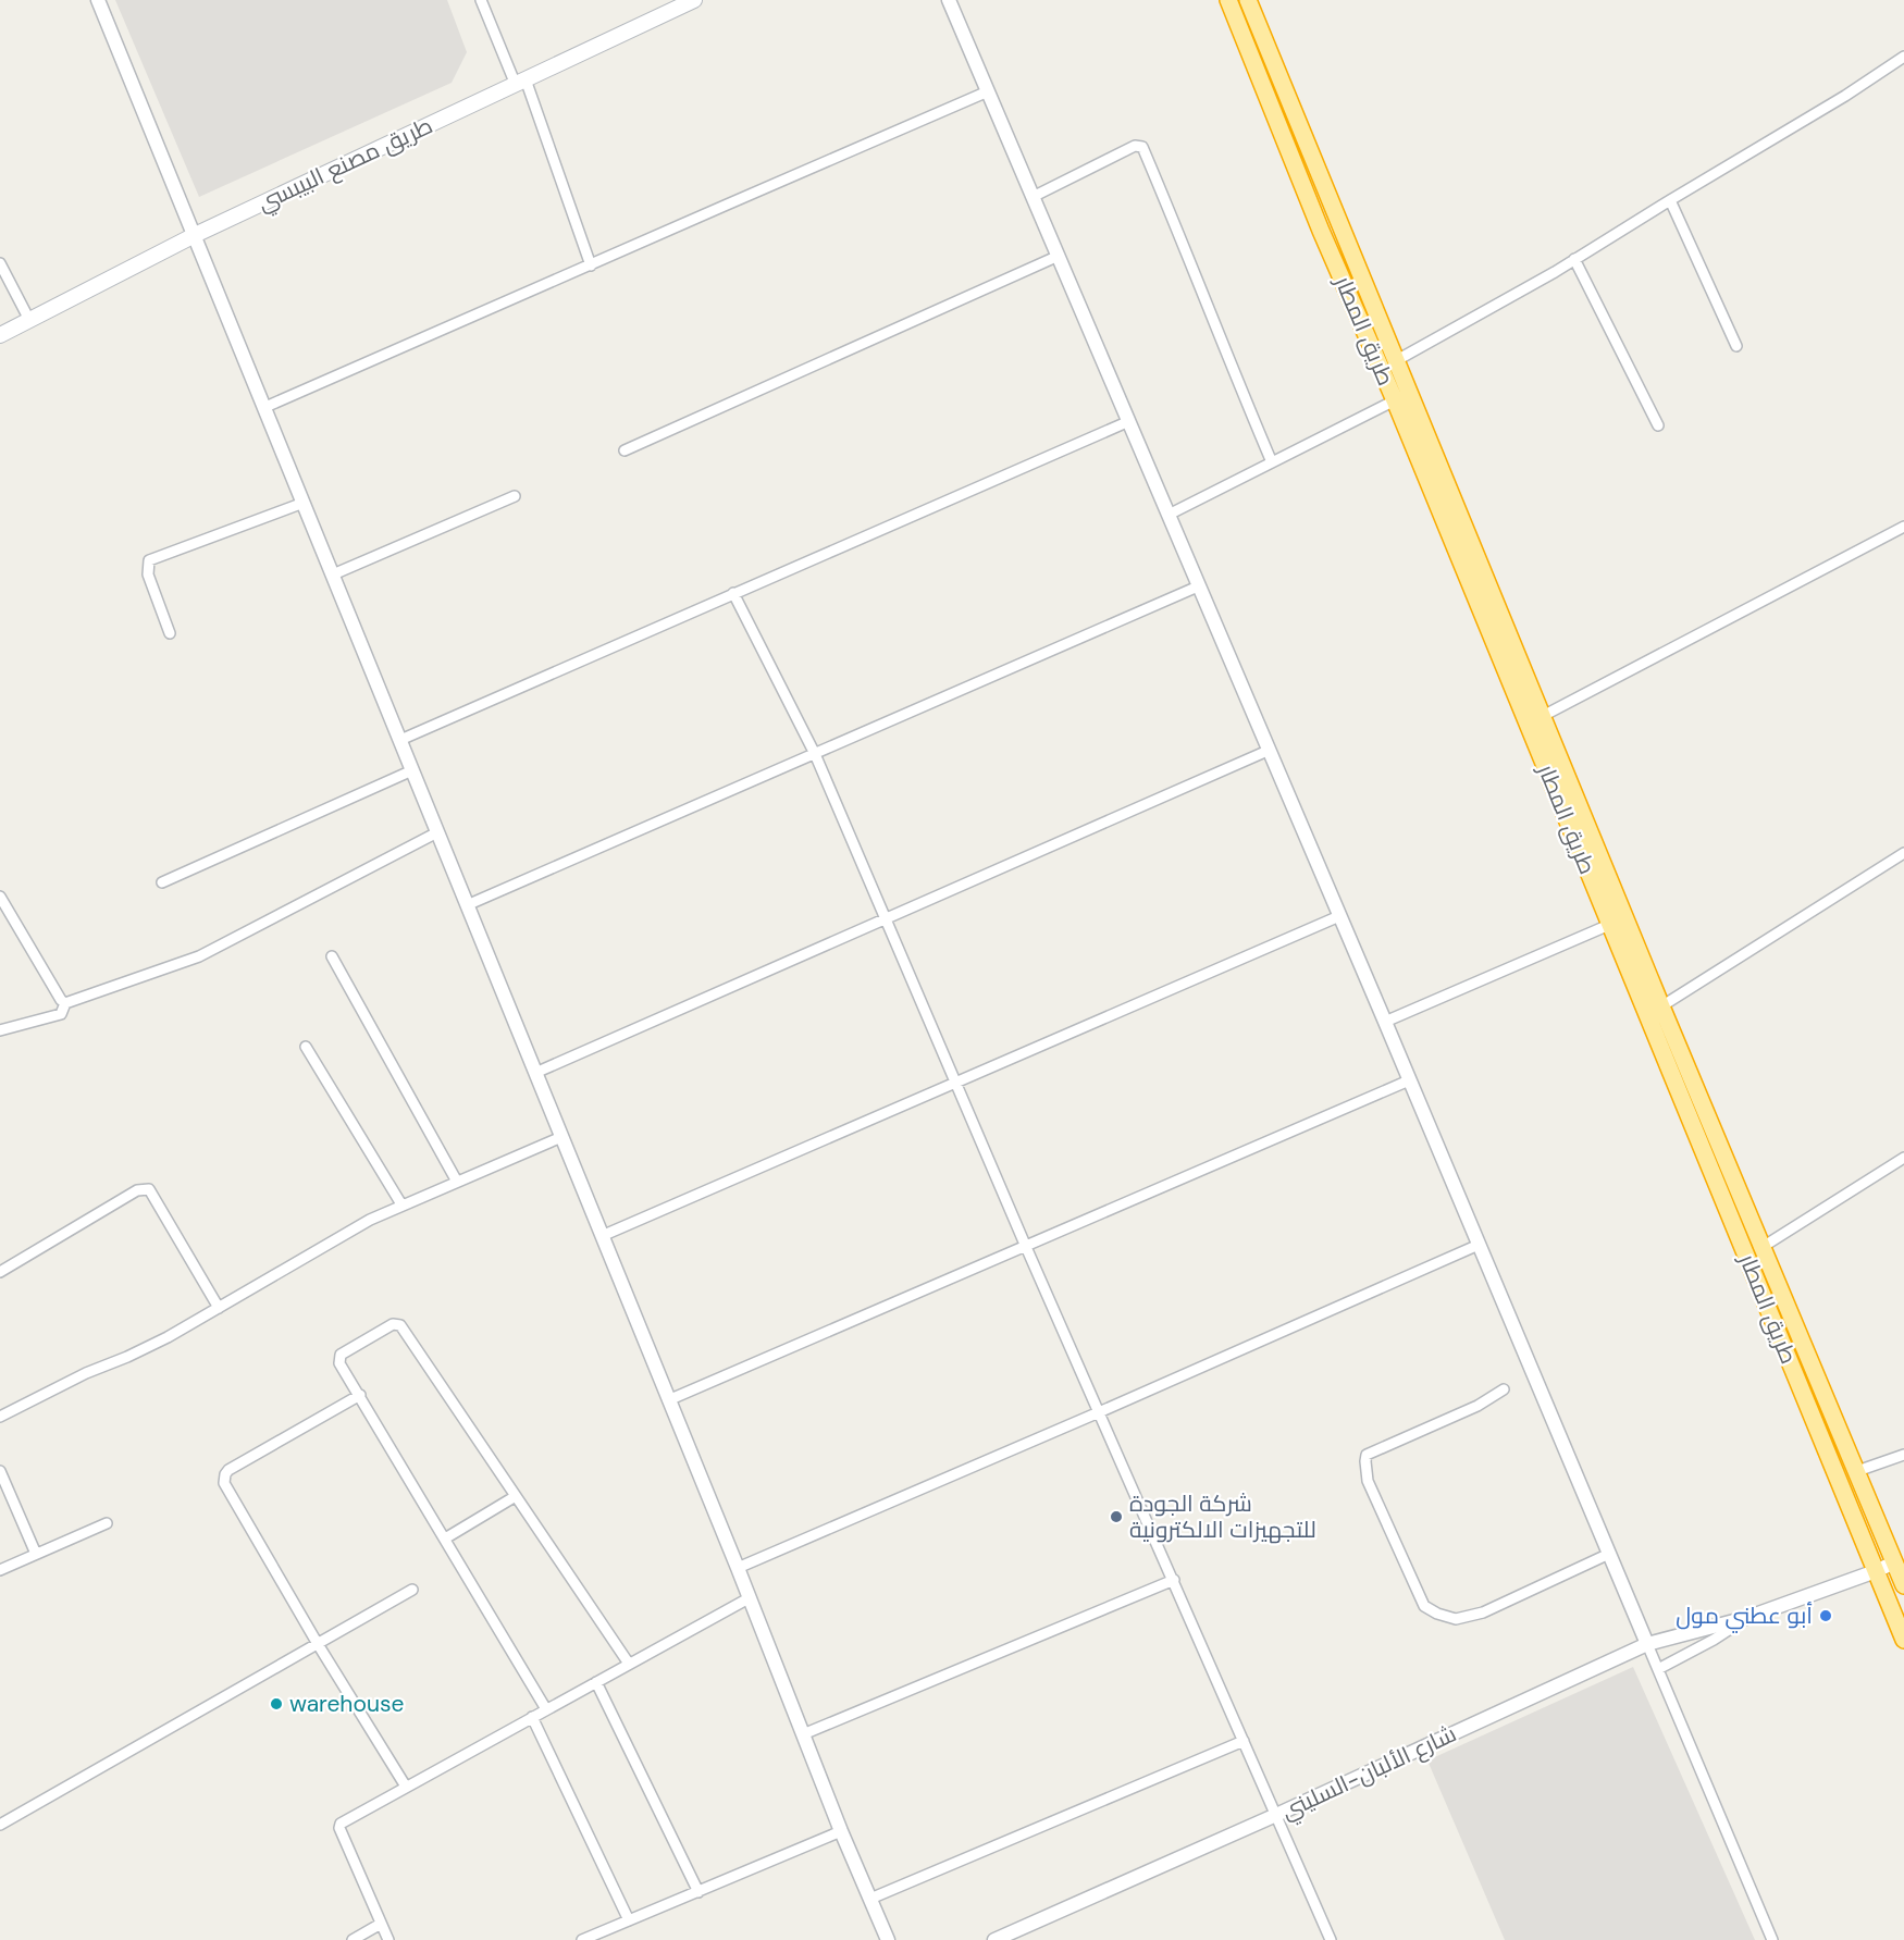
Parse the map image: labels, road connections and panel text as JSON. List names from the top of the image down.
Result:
{
  "streets": {
    "highway": ["طريق المطار"],
    "main road": ["طريق مصنع البيبسي"],
    "street": ["شارع الألبان-السليني"]
  },
  "crossings": [
    ["طريق المطار", "شارع الألبان-السليني"]
  ],
  "places": ["شركة الجودة للتجهيزات الالكترونية", "أبو عطني مول", "warehouse"]
}
